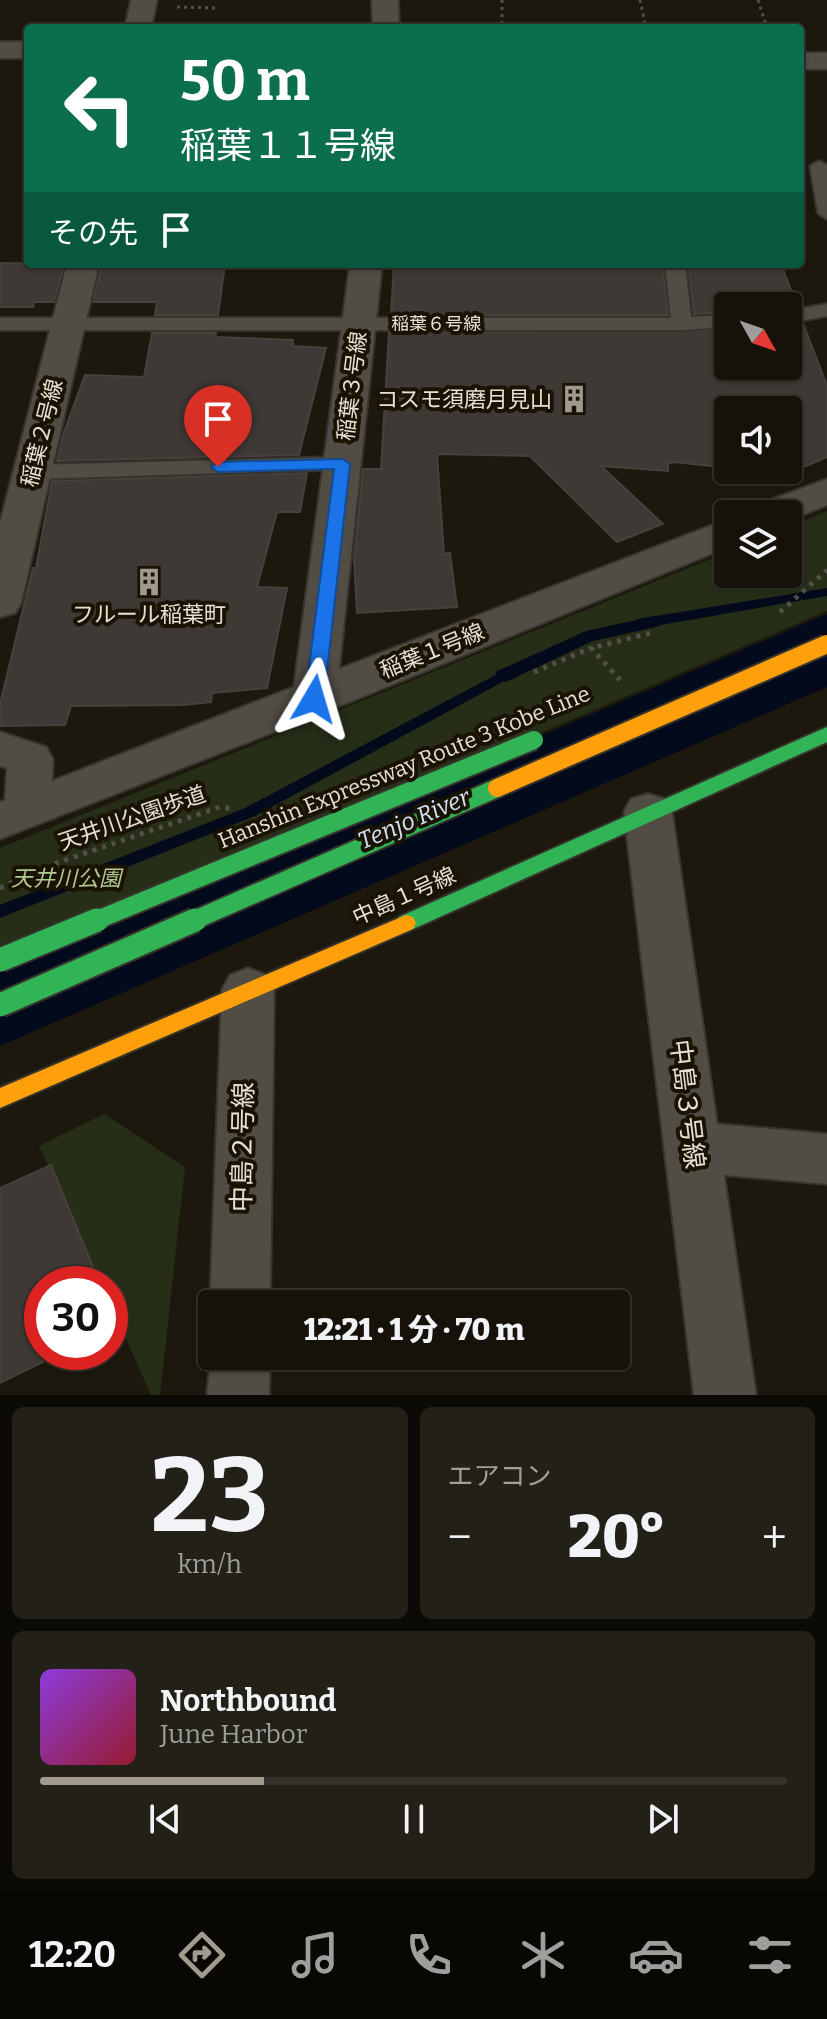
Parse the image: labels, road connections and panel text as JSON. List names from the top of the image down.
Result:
{
  "streets": {
    "main road": ["Hanshin Expressway Route 3 Kobe Line", "中島１号線"],
    "street": [
      "稲葉３号線",
      "稲葉２号線",
      "稲葉１号線",
      "中島３号線",
      "中島２号線"
    ],
    "lane": ["稲葉６号線"],
    "path": ["天井川公園歩道"]
  },
  "crossings": [
    ["稲葉６号線", "稲葉３号線"],
    ["稲葉６号線", "稲葉２号線"],
    ["稲葉３号線", "稲葉１号線"],
    ["中島１号線", "中島３号線"],
    ["中島１号線", "中島２号線"]
  ],
  "water": ["Tenjo River"],
  "parks": ["天井川公園"],
  "places": {
    "building": ["コスモ須磨月見山", "フルール稲葉町"]
  },
  "north": "bottom right",
  "page": {
    "turn": ["50 m", "稲葉１１号線"],
    "then": "その先",
    "limit": "30",
    "trip": "12:21 · 1 分 · 70 m",
    "tile": [
      ["23", "km/h"],
      "エアコン"
    ],
    "heat": ["−", "20°", "+"],
    "song": ["Northbound", "June Harbor"],
    "tabs": "12:20"
  }
}
